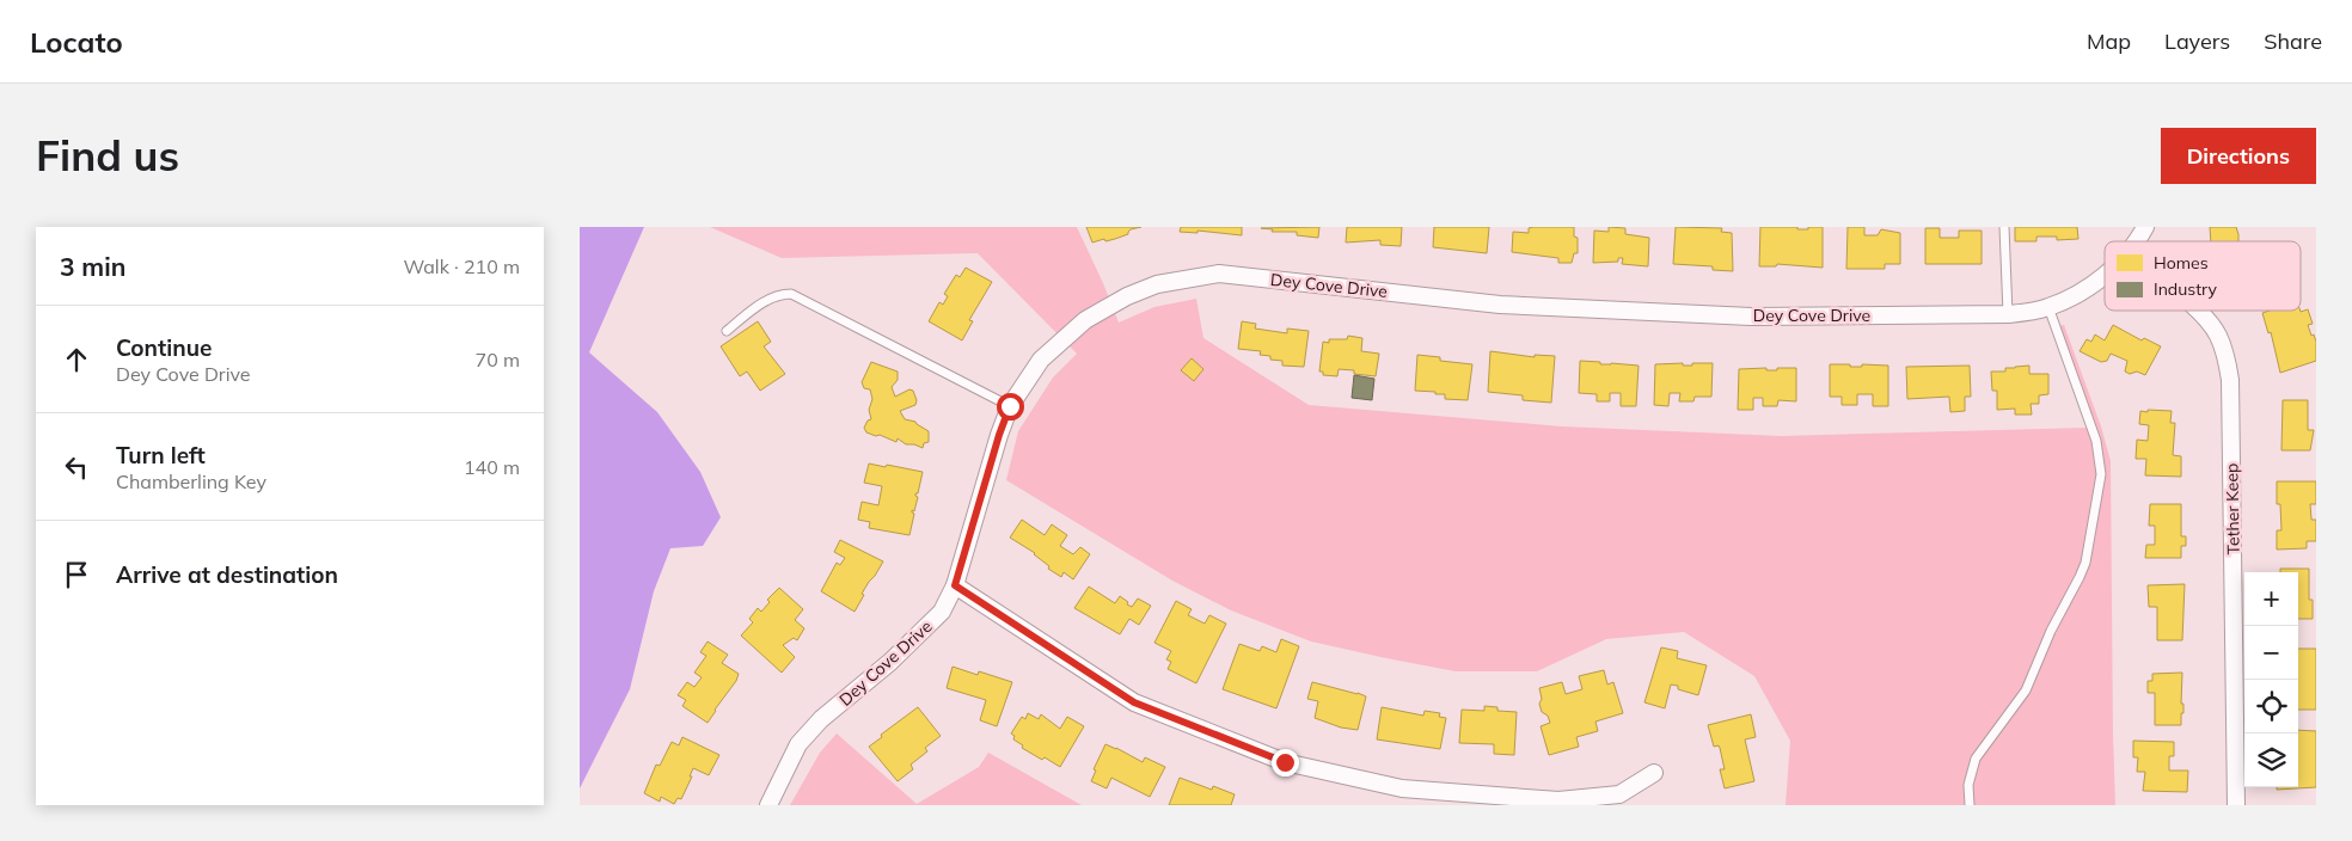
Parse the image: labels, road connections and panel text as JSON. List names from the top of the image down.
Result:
{
  "streets": {
    "street": ["Dey Cove Drive", "Tether Keep"]
  },
  "legend": ["Homes", "Industry"],
  "page": {
    "header": "Locato",
    "nav": ["Map", "Layers", "Share"],
    "buttons": "Directions",
    "title": "Find us",
    "heading": ["3 min", "Walk · 210 m"],
    "list": [
      ["Continue", "Dey Cove Drive", "70 m"],
      ["Turn left", "Chamberling Key", "140 m"],
      "Arrive at destination"
    ],
    "map_buttons": ["+", "−"]
  }
}
